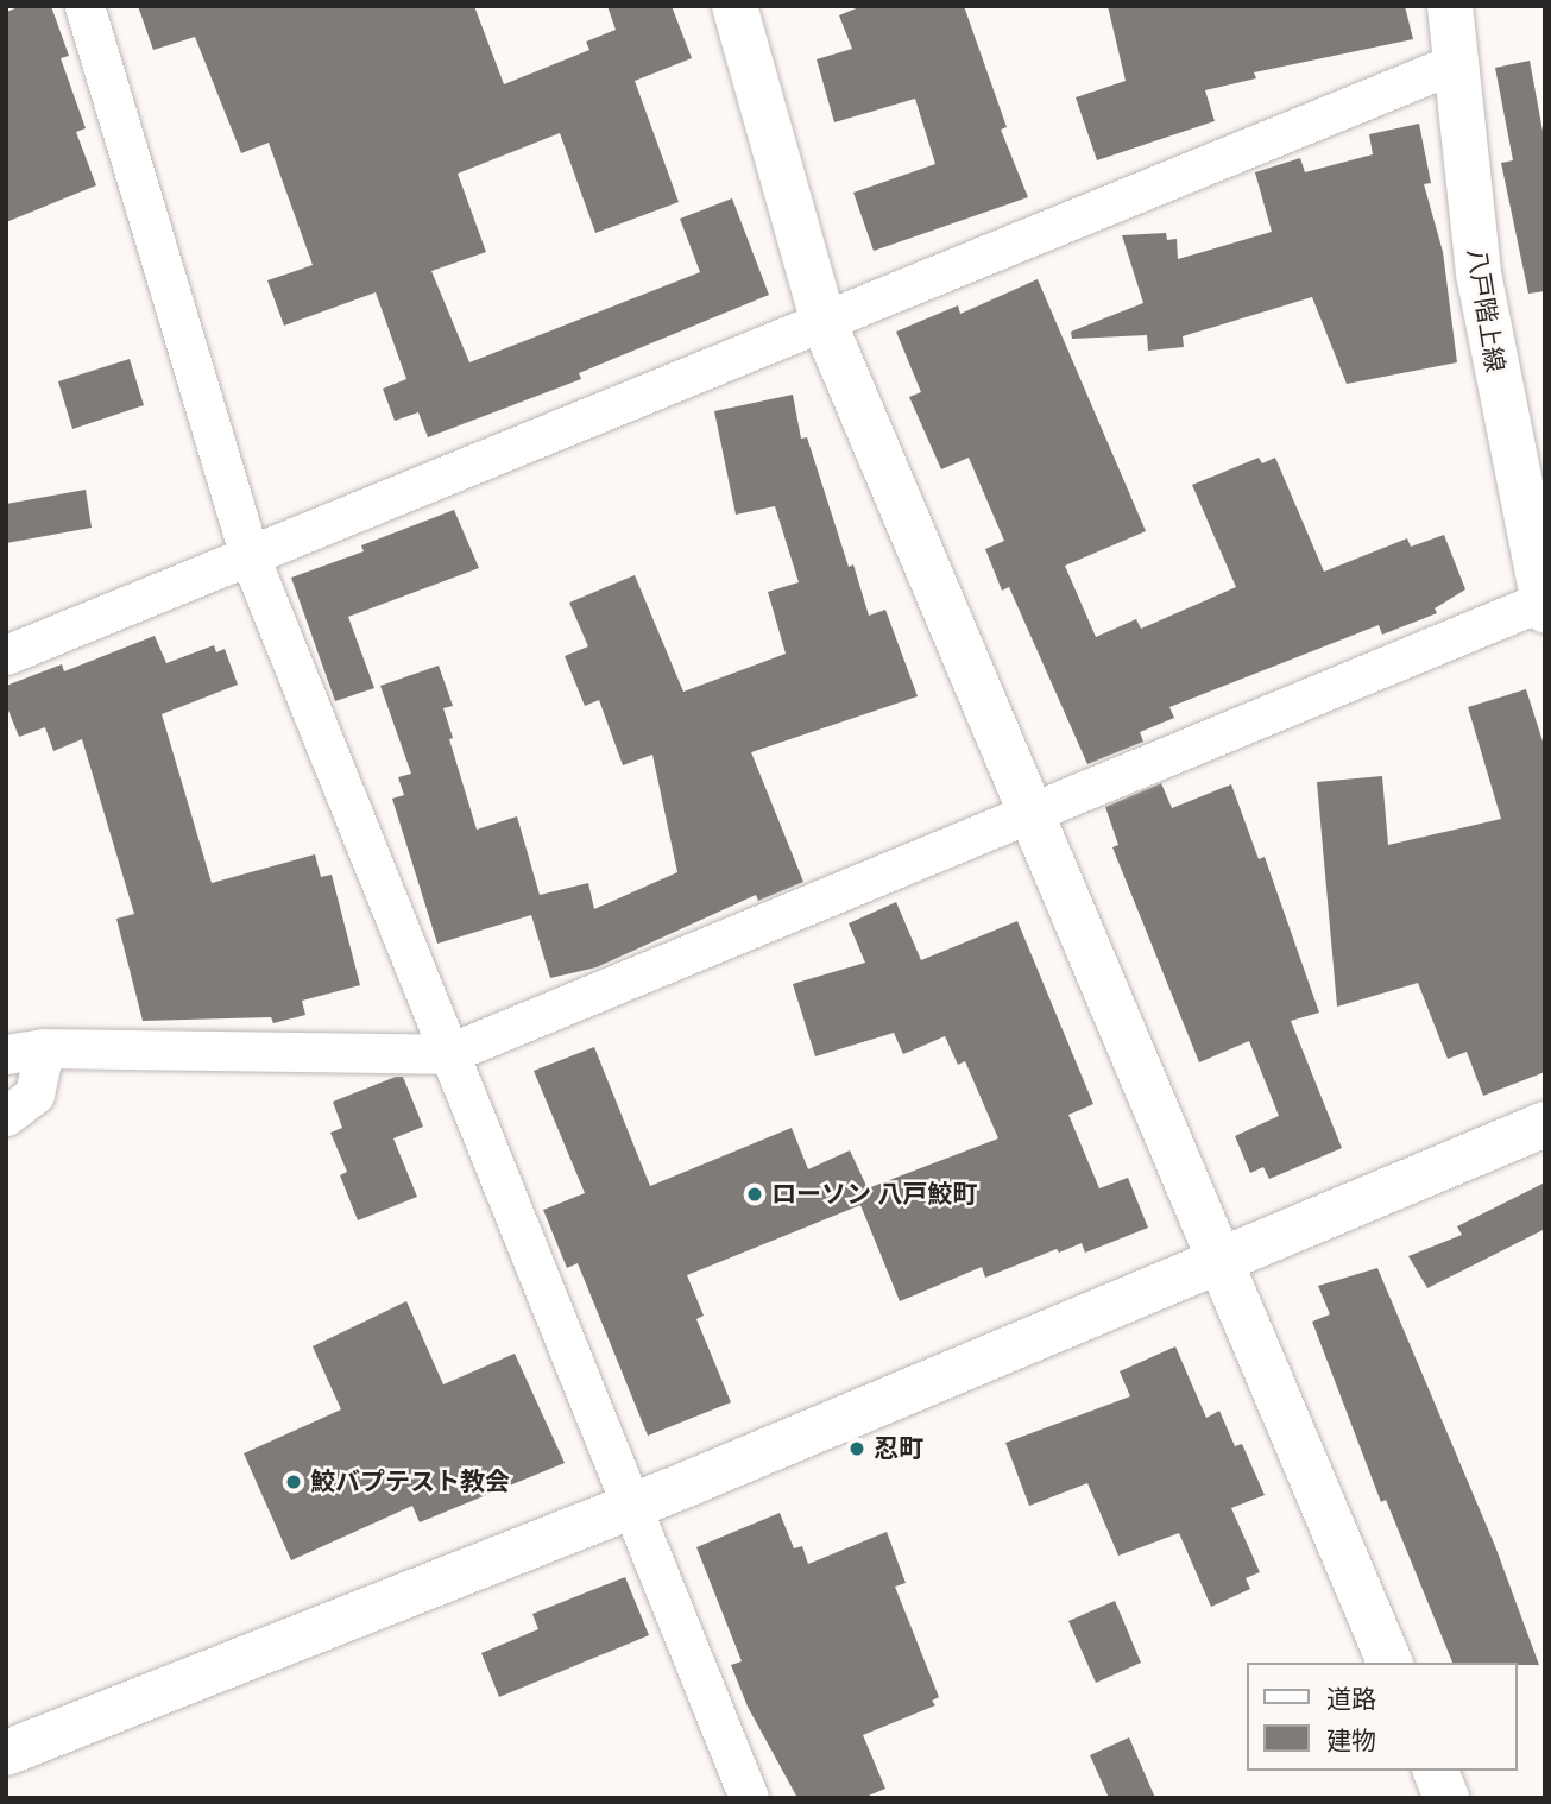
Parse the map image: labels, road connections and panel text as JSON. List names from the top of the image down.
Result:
{
  "streets": {
    "street": ["八戸階上線"]
  },
  "places": ["ローソン 八戸鮫町", "忍町", "鮫バプテスト教会"],
  "legend": ["道路", "建物"]
}
